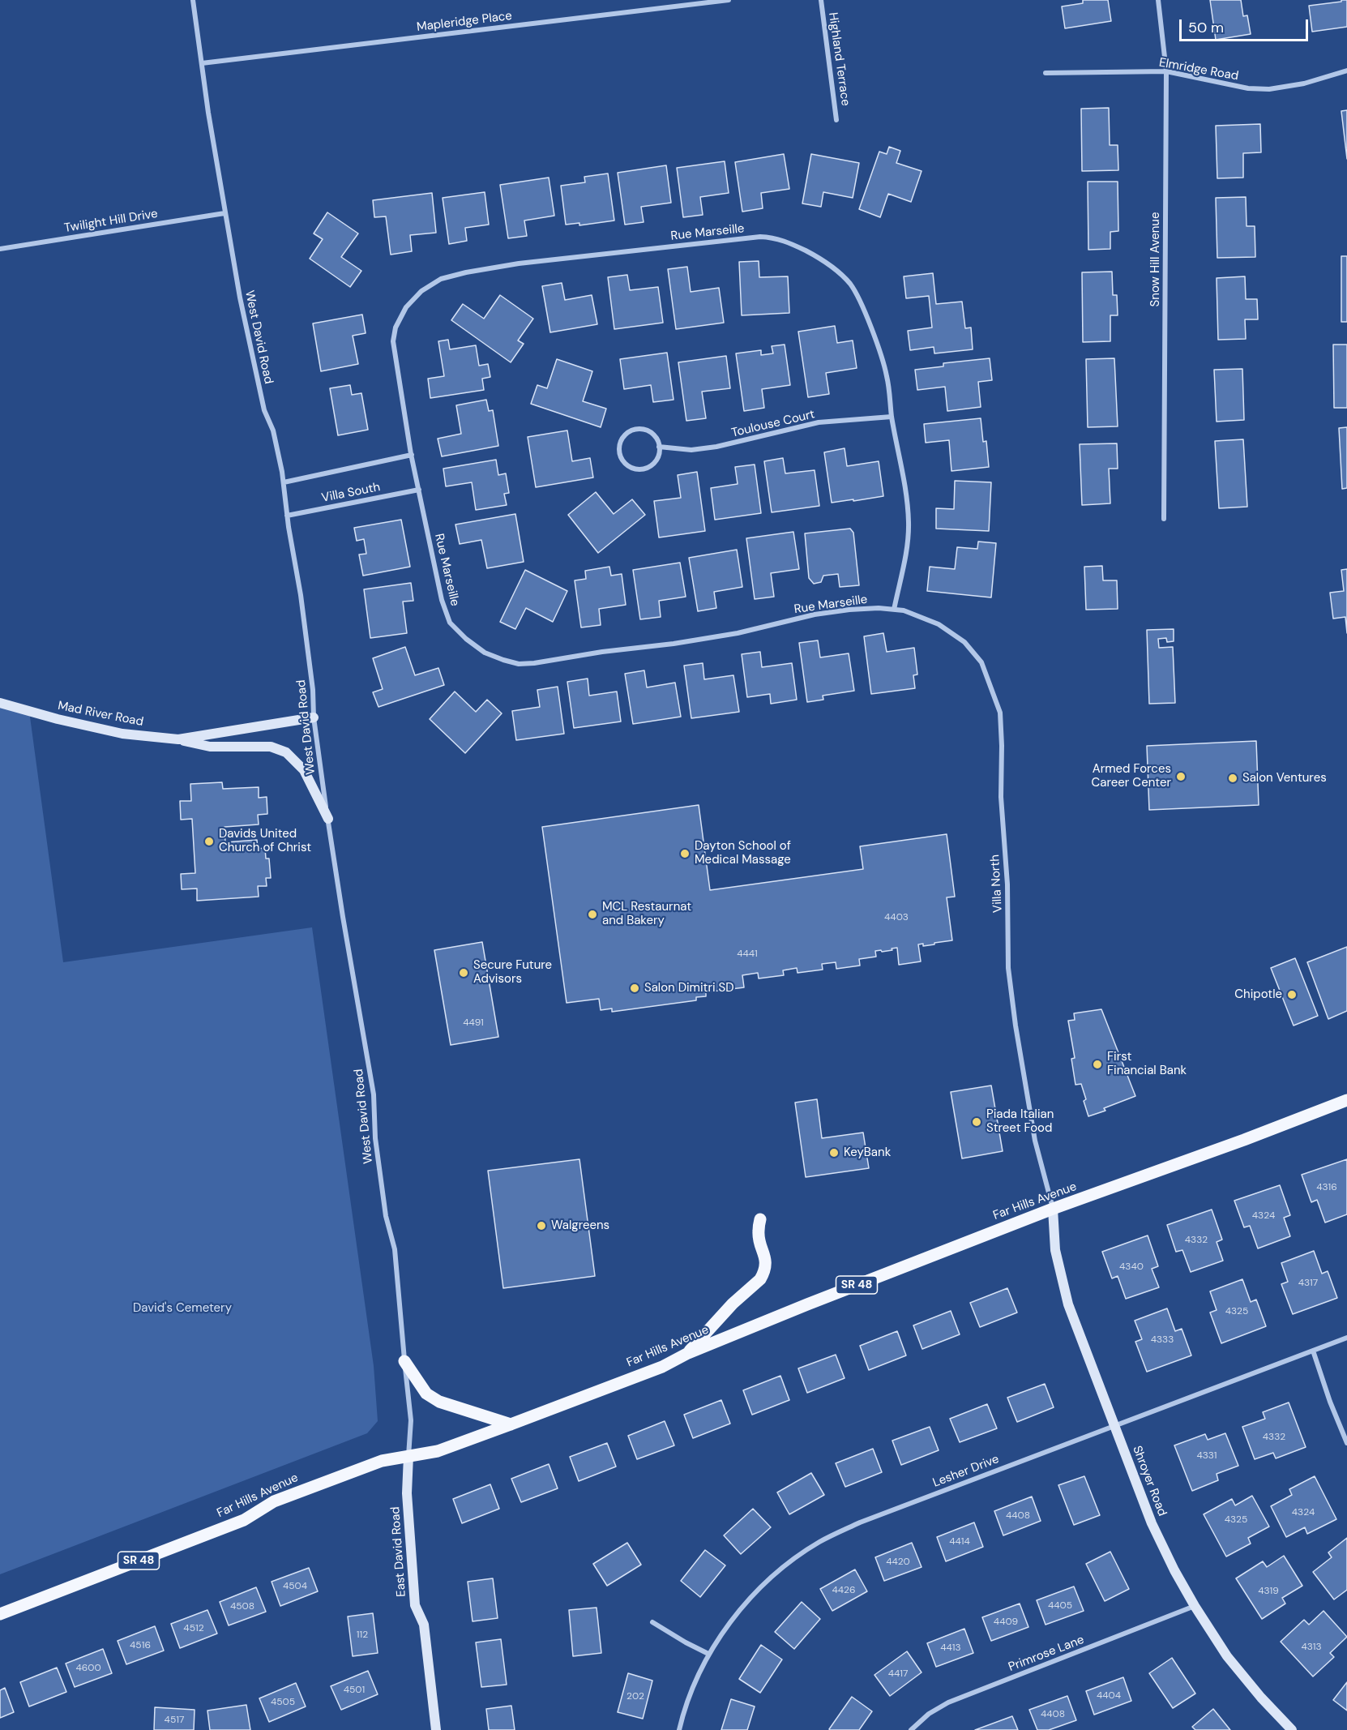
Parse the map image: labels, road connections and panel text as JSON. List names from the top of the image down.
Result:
{
  "streets": {
    "main road": ["Far Hills Avenue", "SR 48"],
    "street": [
      "Mapleridge Place",
      "Highland Terrace",
      "Elmridge Road",
      "Twilight Hill Drive",
      "Rue Marseille",
      "Snow Hill Avenue",
      "West David Road",
      "Toulouse Court",
      "Villa South",
      "Mad River Road",
      "Villa North",
      "Lesher Drive",
      "Shroyer Road",
      "East David Road",
      "Primrose Lane"
    ]
  },
  "crossings": [
    ["Mapleridge Place", "West David Road"],
    ["Elmridge Road", "Snow Hill Avenue"],
    ["Twilight Hill Drive", "West David Road"],
    ["Rue Marseille", "Toulouse Court"],
    ["Rue Marseille", "Villa South"],
    ["Rue Marseille", "Villa North"],
    ["West David Road", "Villa South"],
    ["West David Road", "Mad River Road"],
    ["West David Road", "Far Hills Avenue"],
    ["West David Road", "East David Road"],
    ["Villa North", "Far Hills Avenue"],
    ["Villa North", "Shroyer Road"],
    ["Far Hills Avenue", "Shroyer Road"],
    ["Far Hills Avenue", "East David Road"],
    ["Lesher Drive", "Shroyer Road"],
    ["Shroyer Road", "Primrose Lane"]
  ],
  "parks": ["David's Cemetery"],
  "places": [
    "Armed Forces Career Center",
    "Salon Ventures",
    "Davids United Church of Christ",
    "Dayton School of Medical Massage",
    "MCL Restaurnat and Bakery",
    "Secure Future Advisors",
    "Salon Dimitri SD",
    "Chipotle",
    "First Financial Bank",
    "Piada Italian Street Food",
    "KeyBank",
    "Walgreens"
  ],
  "house_numbers": [
    "4403",
    "4441",
    "4491",
    "4316",
    "4324",
    "4332",
    "4340",
    "4317",
    "4325",
    "4333",
    "4332",
    "4331",
    "4324",
    "4408",
    "4325",
    "4414",
    "4420",
    "4504",
    "4426",
    "4319",
    "4405",
    "4508",
    "4409",
    "4512",
    "112",
    "4516",
    "4313",
    "4413",
    "4600",
    "4417",
    "4501",
    "4404",
    "202",
    "4505",
    "4408",
    "4517"
  ],
  "scale_bar": "50 m"
}
